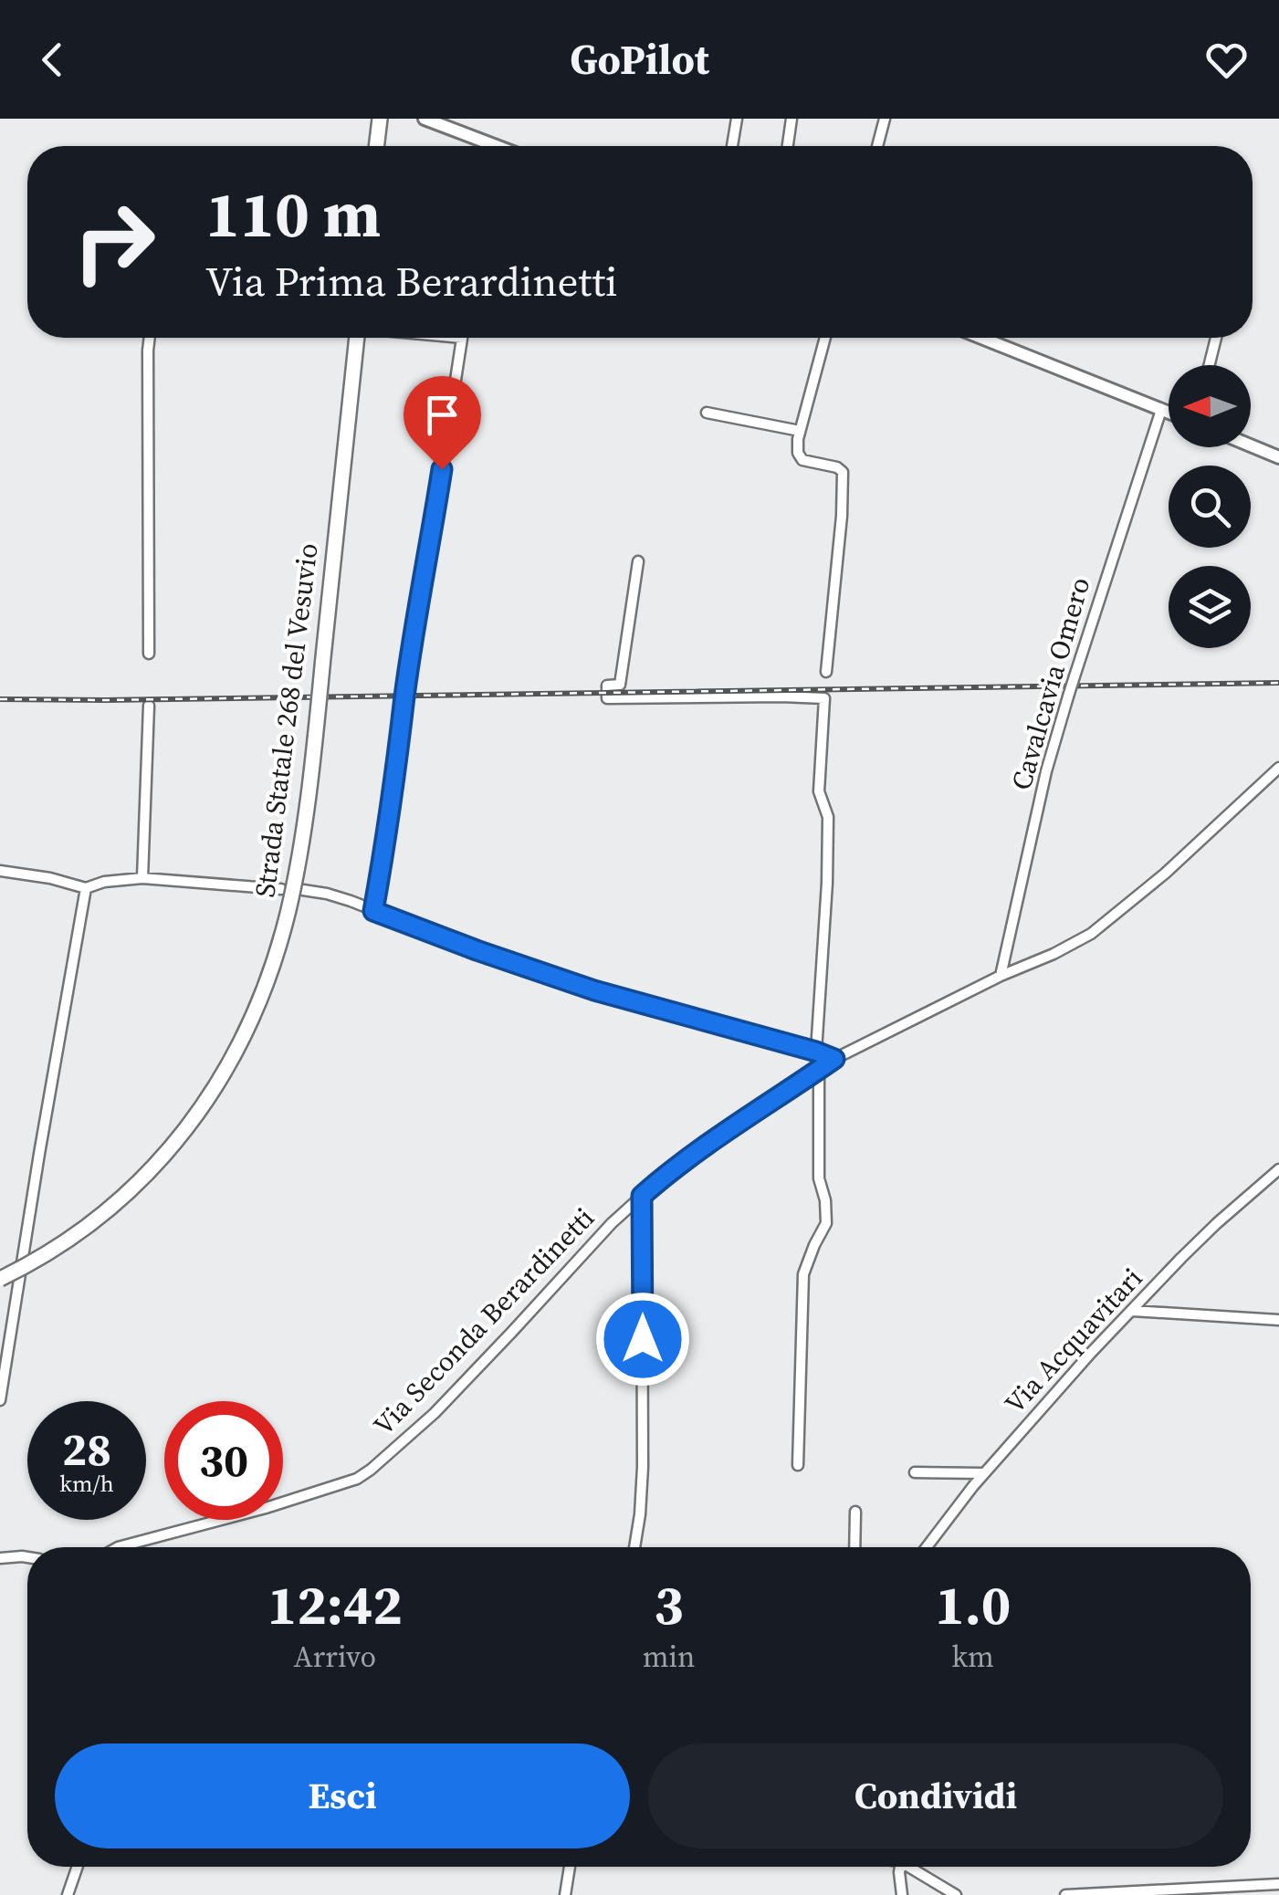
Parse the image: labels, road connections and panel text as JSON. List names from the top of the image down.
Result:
{
  "streets": {
    "highway": ["Strada Statale 268 del Vesuvio"],
    "street": ["Cavalcavia Omero", "Via Seconda Berardinetti", "Via Acquavitari"]
  },
  "crossings": [
    ["Cavalcavia Omero", "Via Seconda Berardinetti"]
  ],
  "north": "left",
  "page": {
    "header": "GoPilot",
    "turn": ["110 m", "Via Prima Berardinetti"],
    "speed": "28 km/h",
    "limit": "30",
    "eta": [
      "12:42",
      "Arrivo",
      "3",
      "min",
      "1.0",
      "km"
    ],
    "buttons": ["Esci", "Condividi"]
  }
}
